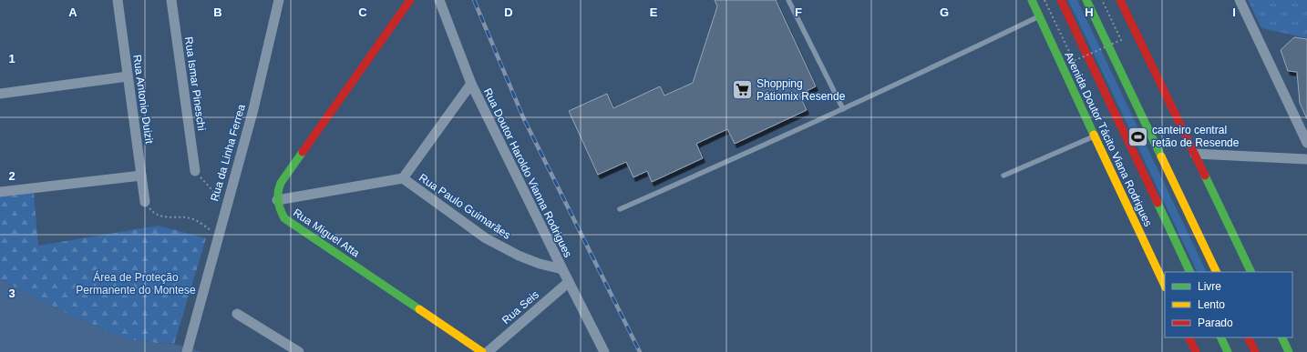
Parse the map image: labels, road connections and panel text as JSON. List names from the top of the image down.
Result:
{
  "streets": {
    "main road": ["Avenida Doutor Tácito Viana Rodrigues", "Rua Miguel Atta"],
    "street": [
      "Rua Ismar Pineschi",
      "Rua Antonio Duizit",
      "Rua da Linha Ferrea",
      "Rua Doutor Haroldo Vianna Rodrigues",
      "Rua Paulo Guimarães",
      "Rua Seis"
    ]
  },
  "crossings": [
    ["Rua Doutor Haroldo Vianna Rodrigues", "Rua Paulo Guimarães"],
    ["Rua Doutor Haroldo Vianna Rodrigues", "Rua Seis"]
  ],
  "parks": ["Área de Proteção Permanente do Montese"],
  "places": {
    "supermarket": ["Shopping Pátiomix Resende"],
    "sports": ["canteiro central retão de Resende"]
  },
  "legend": ["Livre", "Lento", "Parado"],
  "grid": {
    "columns": [
      "A",
      "B",
      "C",
      "D",
      "E",
      "F",
      "G",
      "H",
      "I"
    ],
    "rows": ["1", "2", "3"]
  }
}
